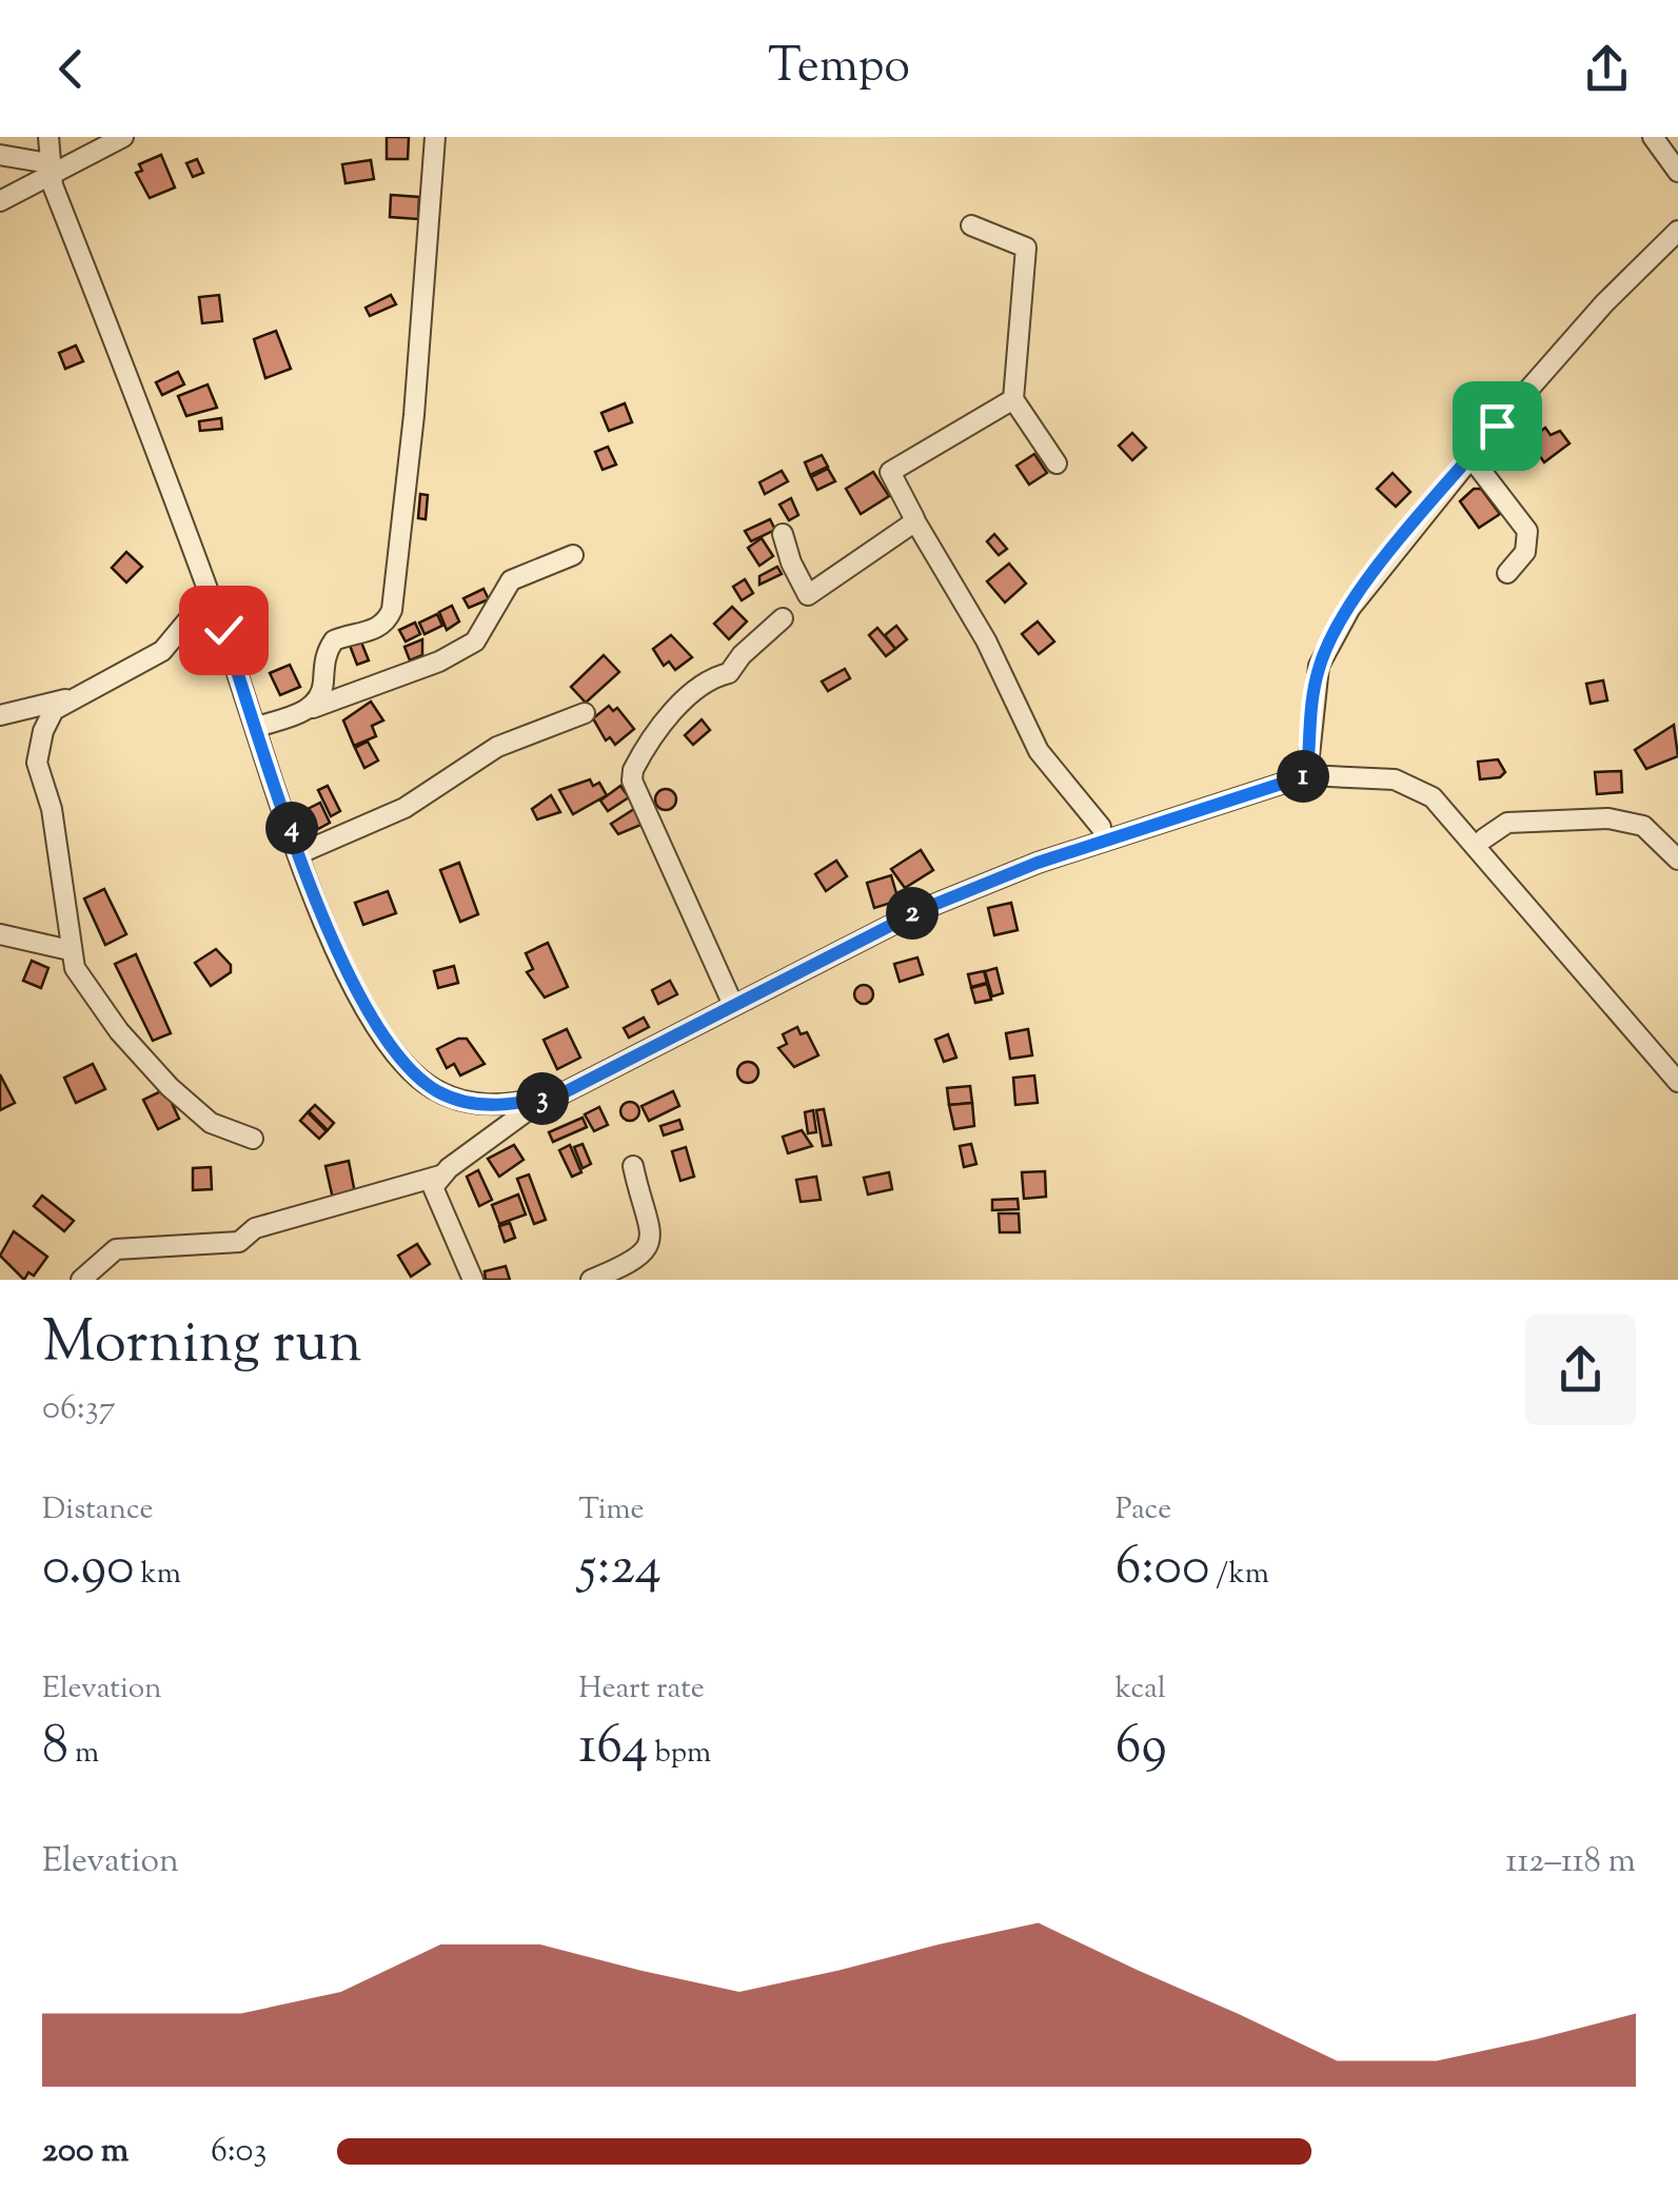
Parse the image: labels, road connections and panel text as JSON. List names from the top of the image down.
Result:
{
  "page": {
    "header": "Tempo",
    "pins": [
      "1",
      "4",
      "2",
      "3"
    ],
    "heading": ["Morning run", "06:37"],
    "stats": [
      ["Distance", "0.90 km"],
      ["Time", "5:24"],
      ["Pace", "6:00 /km"],
      ["Elevation", "8 m"],
      ["Heart rate", "164 bpm"],
      ["kcal", "69"]
    ],
    "chart": ["Elevation", "112–118 m"],
    "list": [
      {
        "name": "200 m",
        "note": "6:03"
      }
    ]
  }
}
